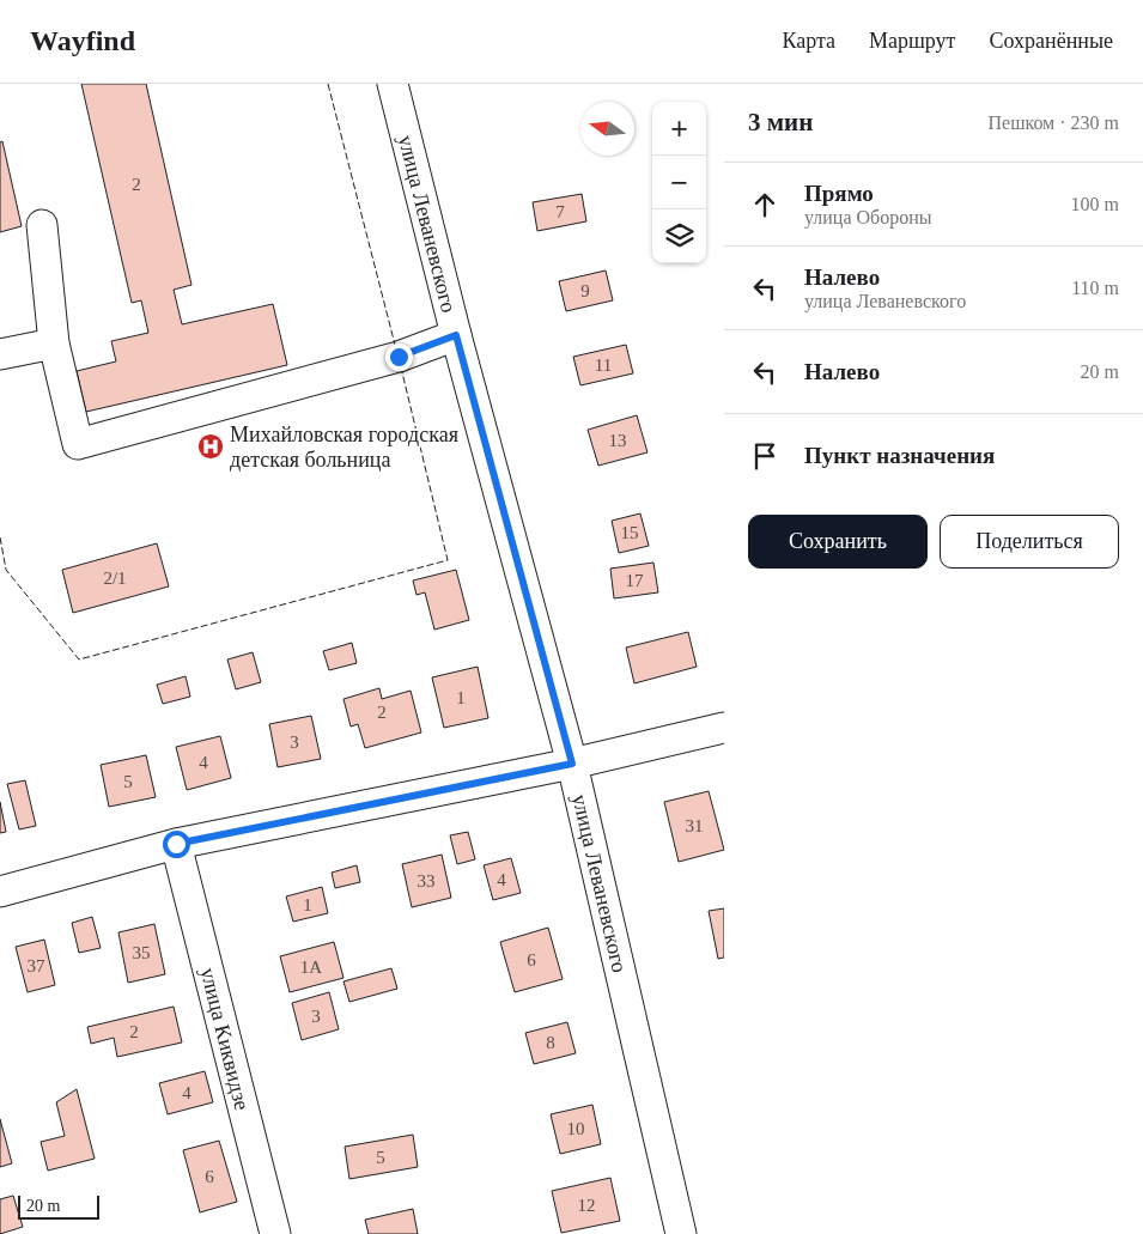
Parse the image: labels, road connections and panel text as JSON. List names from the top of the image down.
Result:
{
  "streets": {
    "street": ["улица Леваневского", "улица Киквидзе"]
  },
  "places": {
    "hospital": ["Михайловская городская детская больница"]
  },
  "house_numbers": [
    "2",
    "7",
    "9",
    "11",
    "13",
    "15",
    "2/1",
    "17",
    "1",
    "2",
    "3",
    "4",
    "5",
    "31",
    "4",
    "33",
    "1",
    "35",
    "6",
    "37",
    "1А",
    "3",
    "2",
    "8",
    "4",
    "10",
    "5",
    "6",
    "12"
  ],
  "scale_bar": "20 m",
  "north": "left",
  "page": {
    "header": "Wayfind",
    "nav": ["Карта", "Маршрут", "Сохранённые"],
    "heading": ["3 мин", "Пешком · 230 m"],
    "map_buttons": ["+", "−"],
    "list": [
      ["Прямо", "улица Обороны", "100 m"],
      ["Налево", "улица Леваневского", "110 m"],
      ["Налево", "20 m"],
      "Пункт назначения"
    ],
    "buttons": ["Сохранить", "Поделиться"],
    "scale": "20 m"
  }
}
